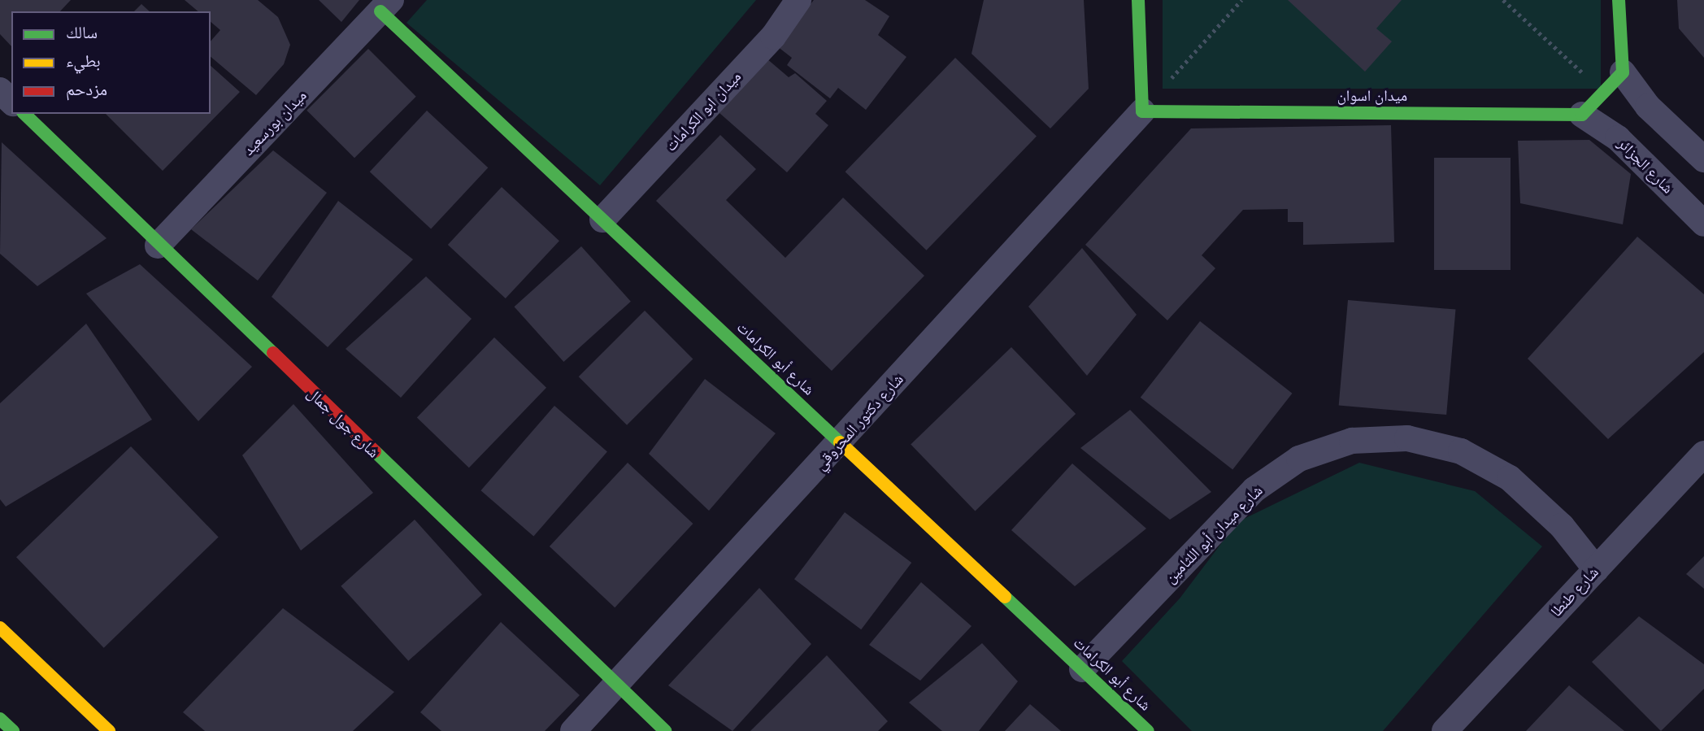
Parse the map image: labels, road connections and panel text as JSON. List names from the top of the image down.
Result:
{
  "streets": {
    "street": [
      "ميدان اسوان",
      "ميدان ابو الكرامات",
      "ميدان بورسعيد",
      "شارع الجزائر",
      "شارع أبو الكرامات",
      "شارع دكتور المحروقي",
      "شارع جول جمال",
      "شارع ميدان أبو اللثامين",
      "شارع طنطا"
    ]
  },
  "crossings": [
    ["ميدان اسوان", "شارع الجزائر"],
    ["ميدان اسوان", "شارع دكتور المحروقي"],
    ["ميدان ابو الكرامات", "شارع أبو الكرامات"],
    ["ميدان بورسعيد", "شارع أبو الكرامات"],
    ["ميدان بورسعيد", "شارع جول جمال"],
    ["شارع أبو الكرامات", "شارع دكتور المحروقي"],
    ["شارع أبو الكرامات", "شارع ميدان أبو اللثامين"],
    ["شارع دكتور المحروقي", "شارع جول جمال"],
    ["شارع ميدان أبو اللثامين", "شارع طنطا"]
  ],
  "legend": ["سالك", "بطيء", "مزدحم"]
}
